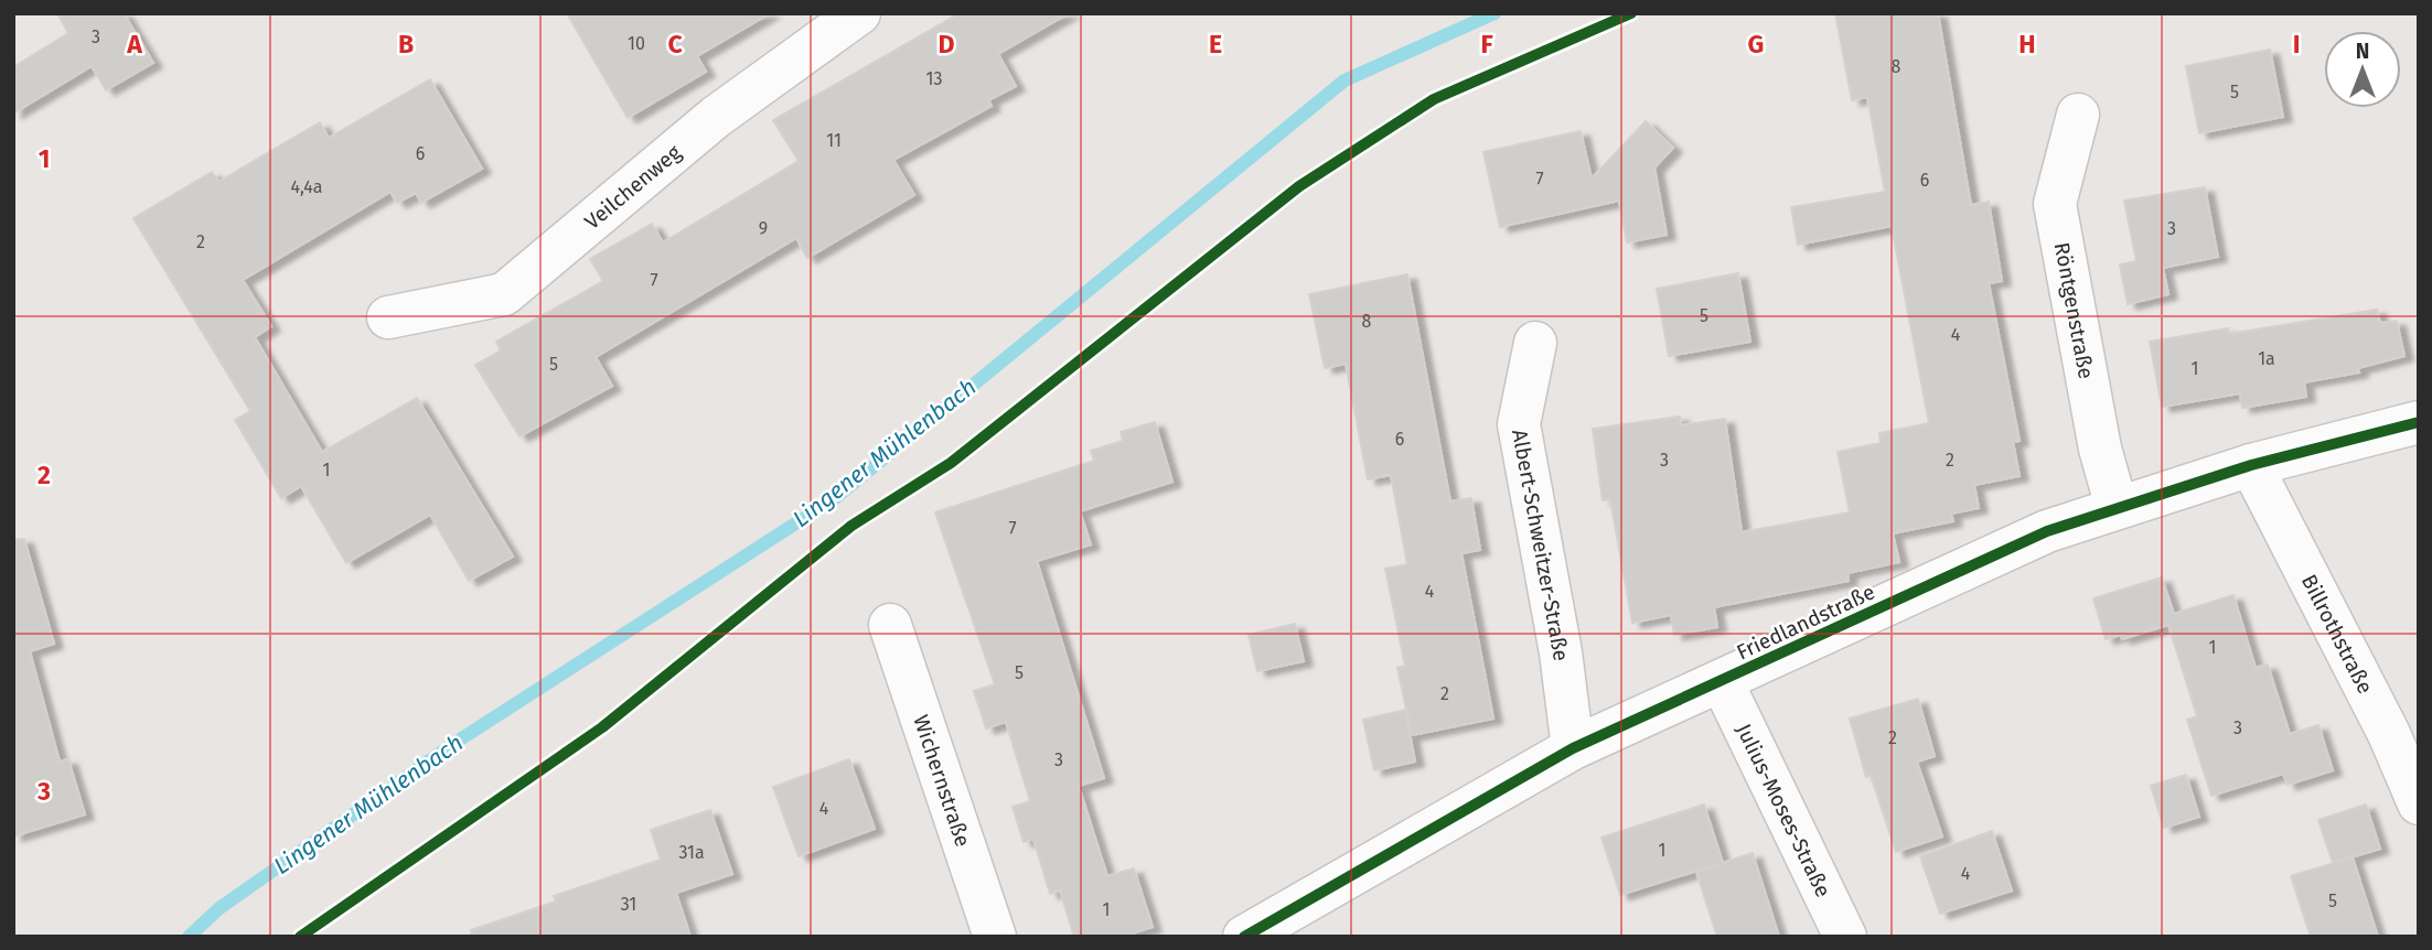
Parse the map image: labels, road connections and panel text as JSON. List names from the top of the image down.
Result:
{
  "streets": {
    "street": [
      "Veilchenweg",
      "Röntgenstraße",
      "Albert-Schweitzer-Straße",
      "Friedlandstraße",
      "Billrothstraße",
      "Wichernstraße",
      "Julius-Moses-Straße"
    ]
  },
  "crossings": [
    ["Röntgenstraße", "Friedlandstraße"],
    ["Albert-Schweitzer-Straße", "Friedlandstraße"],
    ["Friedlandstraße", "Billrothstraße"],
    ["Friedlandstraße", "Julius-Moses-Straße"]
  ],
  "water": ["Lingener Mühlenbach"],
  "house_numbers": [
    "3",
    "10",
    "8",
    "13",
    "5",
    "11",
    "6",
    "7",
    "6",
    "4,4a",
    "9",
    "3",
    "2",
    "7",
    "5",
    "8",
    "4",
    "1a",
    "5",
    "1",
    "6",
    "3",
    "2",
    "1",
    "7",
    "4",
    "1",
    "5",
    "2",
    "3",
    "2",
    "3",
    "4",
    "1",
    "31a",
    "4",
    "5",
    "31",
    "1"
  ],
  "north": "top",
  "grid": {
    "columns": [
      "A",
      "B",
      "C",
      "D",
      "E",
      "F",
      "G",
      "H",
      "I"
    ],
    "rows": ["1", "2", "3"]
  }
}
